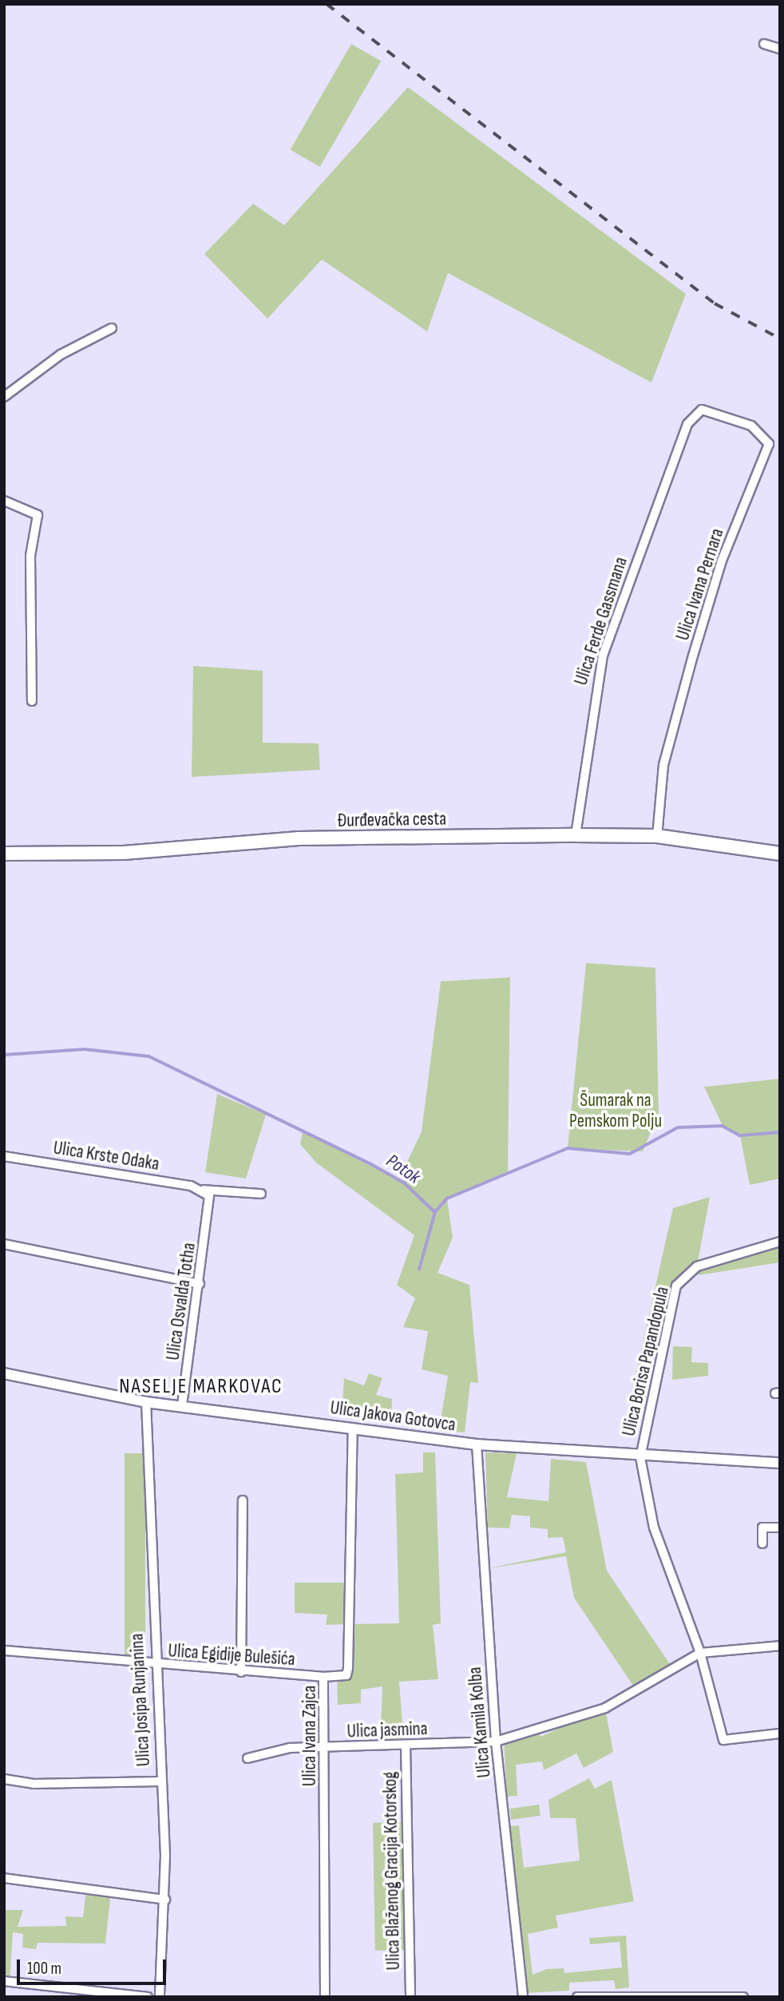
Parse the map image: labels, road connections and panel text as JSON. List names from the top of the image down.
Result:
{
  "streets": {
    "main road": ["Đurđevačka cesta"],
    "street": [
      "Ulica Ivana Pernara",
      "Ulica Ferde Gassmana",
      "Ulica Krste Odaka",
      "Ulica Osvalda Totha",
      "Ulica Borisa Papandopula",
      "Ulica Jakova Gotovca",
      "Ulica Egidije Bulešića",
      "Ulica Josipa Runjanina",
      "Ulica Kamila Kolba",
      "Ulica jasmina",
      "Ulica Ivana Zajca",
      "Ulica Blaženog Gracija Kotorskog"
    ]
  },
  "crossings": [
    ["Ulica Ivana Pernara", "Ulica Ferde Gassmana"],
    ["Ulica Ivana Pernara", "Đurđevačka cesta"],
    ["Ulica Ferde Gassmana", "Đurđevačka cesta"],
    ["Ulica Krste Odaka", "Ulica Osvalda Totha"],
    ["Ulica Osvalda Totha", "Ulica Jakova Gotovca"],
    ["Ulica Borisa Papandopula", "Ulica Jakova Gotovca"],
    ["Ulica Jakova Gotovca", "Ulica Josipa Runjanina"],
    ["Ulica Jakova Gotovca", "Ulica Kamila Kolba"],
    ["Ulica Jakova Gotovca", "Ulica Ivana Zajca"],
    ["Ulica Egidije Bulešića", "Ulica Josipa Runjanina"],
    ["Ulica Egidije Bulešića", "Ulica Ivana Zajca"],
    ["Ulica Kamila Kolba", "Ulica jasmina"],
    ["Ulica jasmina", "Ulica Ivana Zajca"],
    ["Ulica jasmina", "Ulica Blaženog Gracija Kotorskog"]
  ],
  "districts": ["NASELJE MARKOVAC"],
  "water": ["Potok"],
  "parks": ["Šumarak na Pemskom Polju"],
  "scale_bar": "100 m"
}
